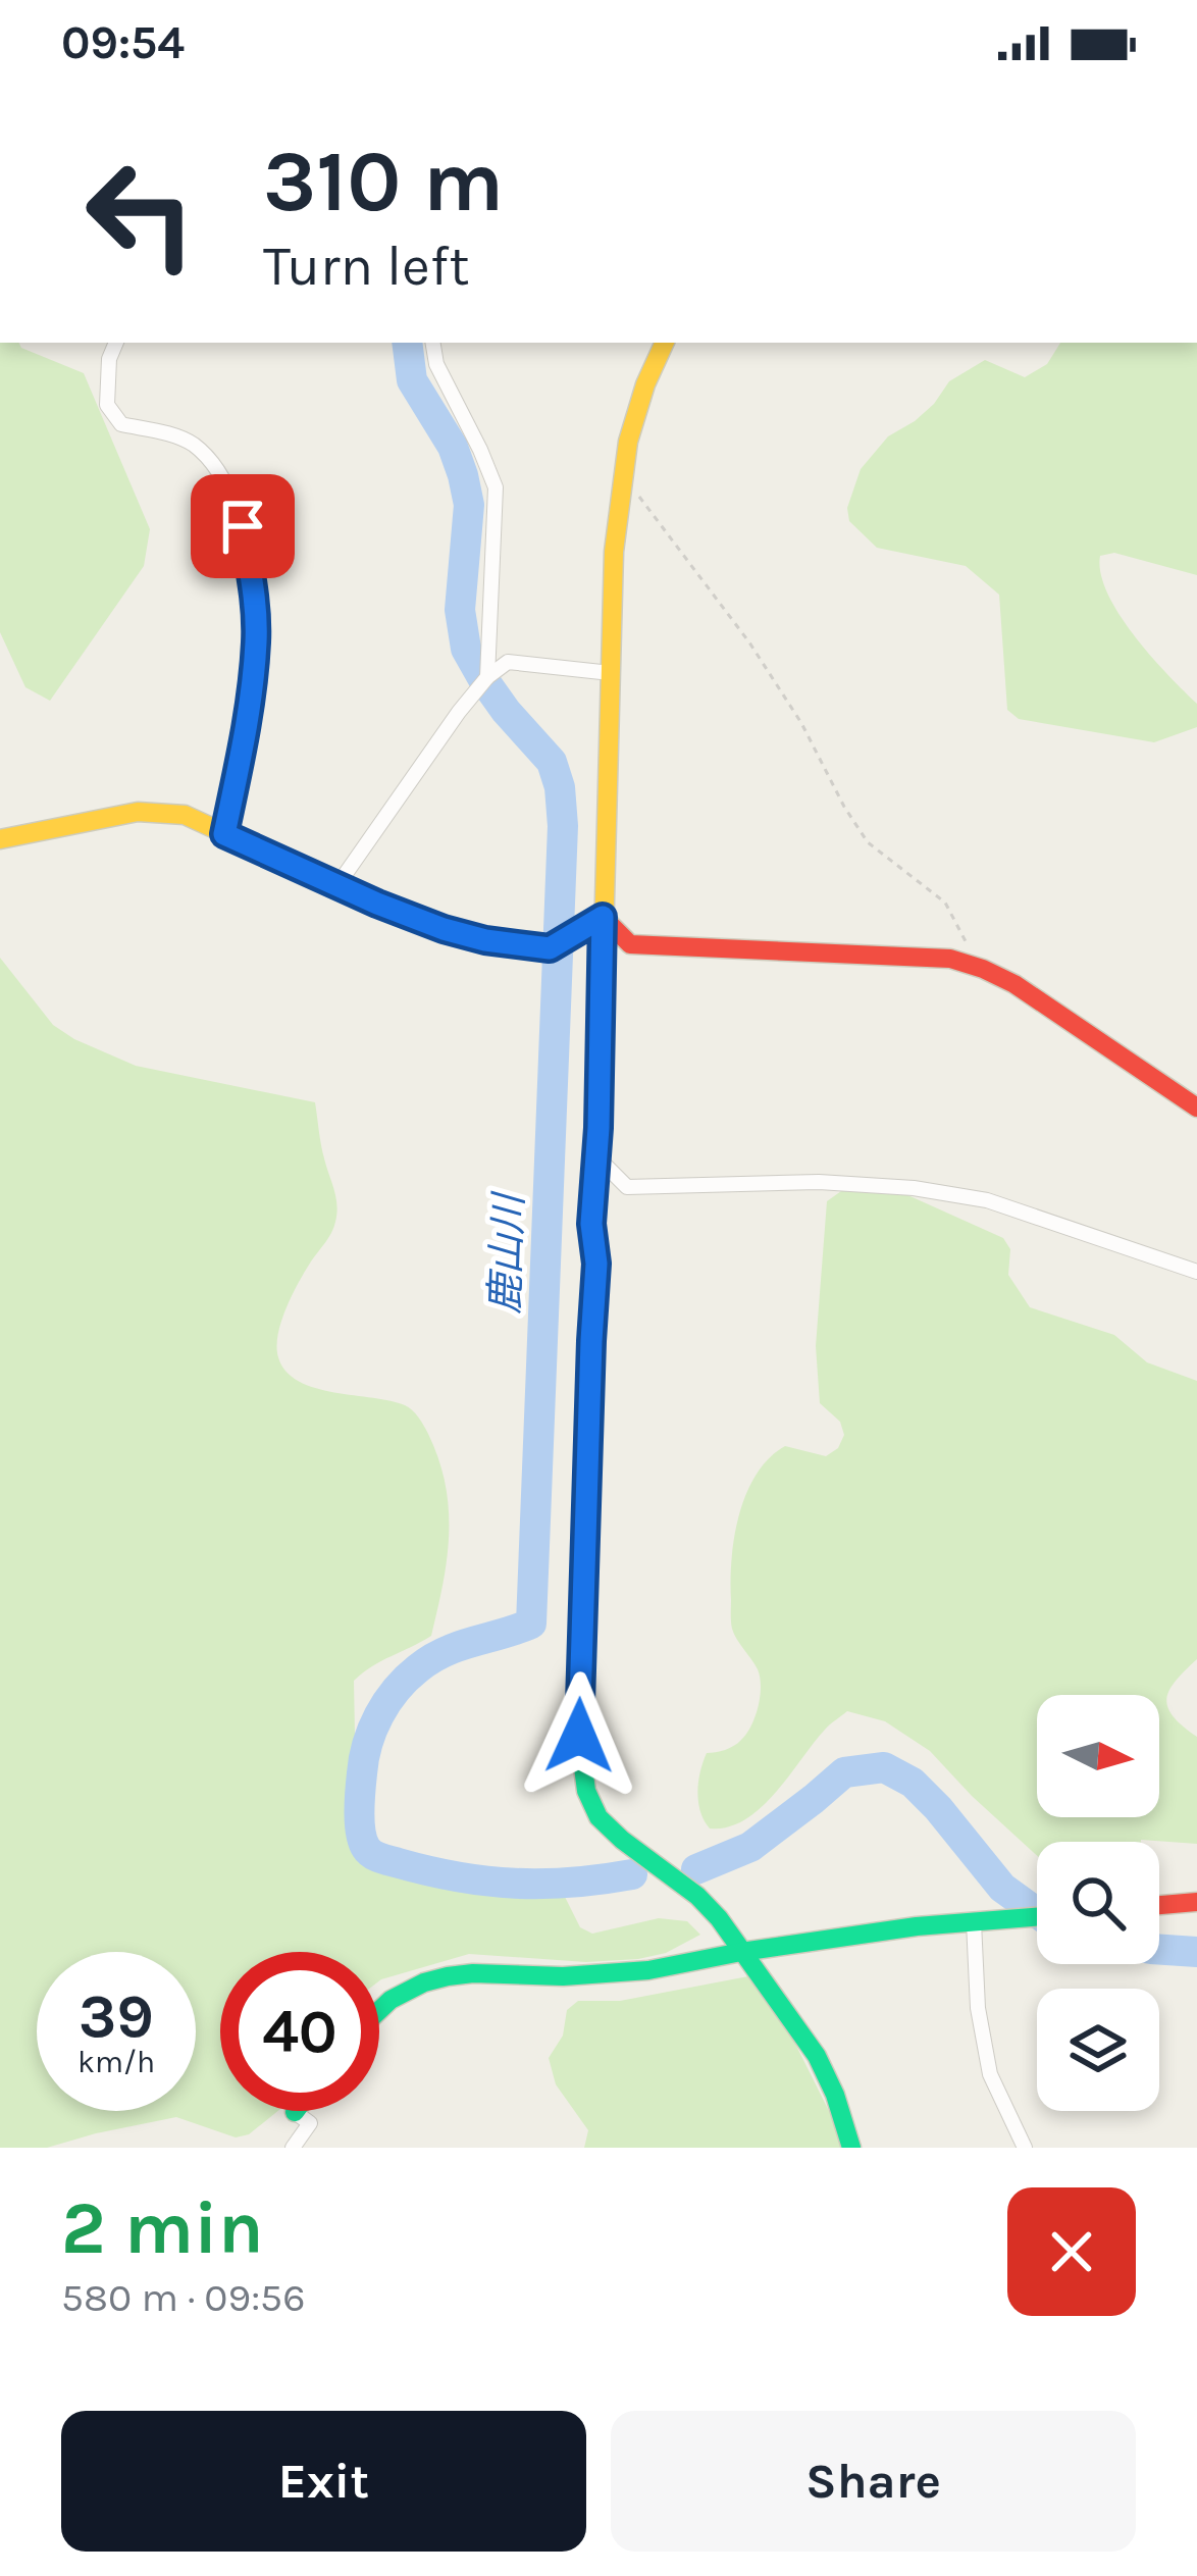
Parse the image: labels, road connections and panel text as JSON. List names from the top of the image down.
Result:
{
  "water": ["鹿山川"],
  "north": "right",
  "page": {
    "status": "09:54",
    "turn": ["310 m", "Turn left"],
    "speed": "39 km/h",
    "limit": "40",
    "heading": ["2 min", "580 m · 09:56"],
    "buttons": ["Exit", "Share"]
  }
}
